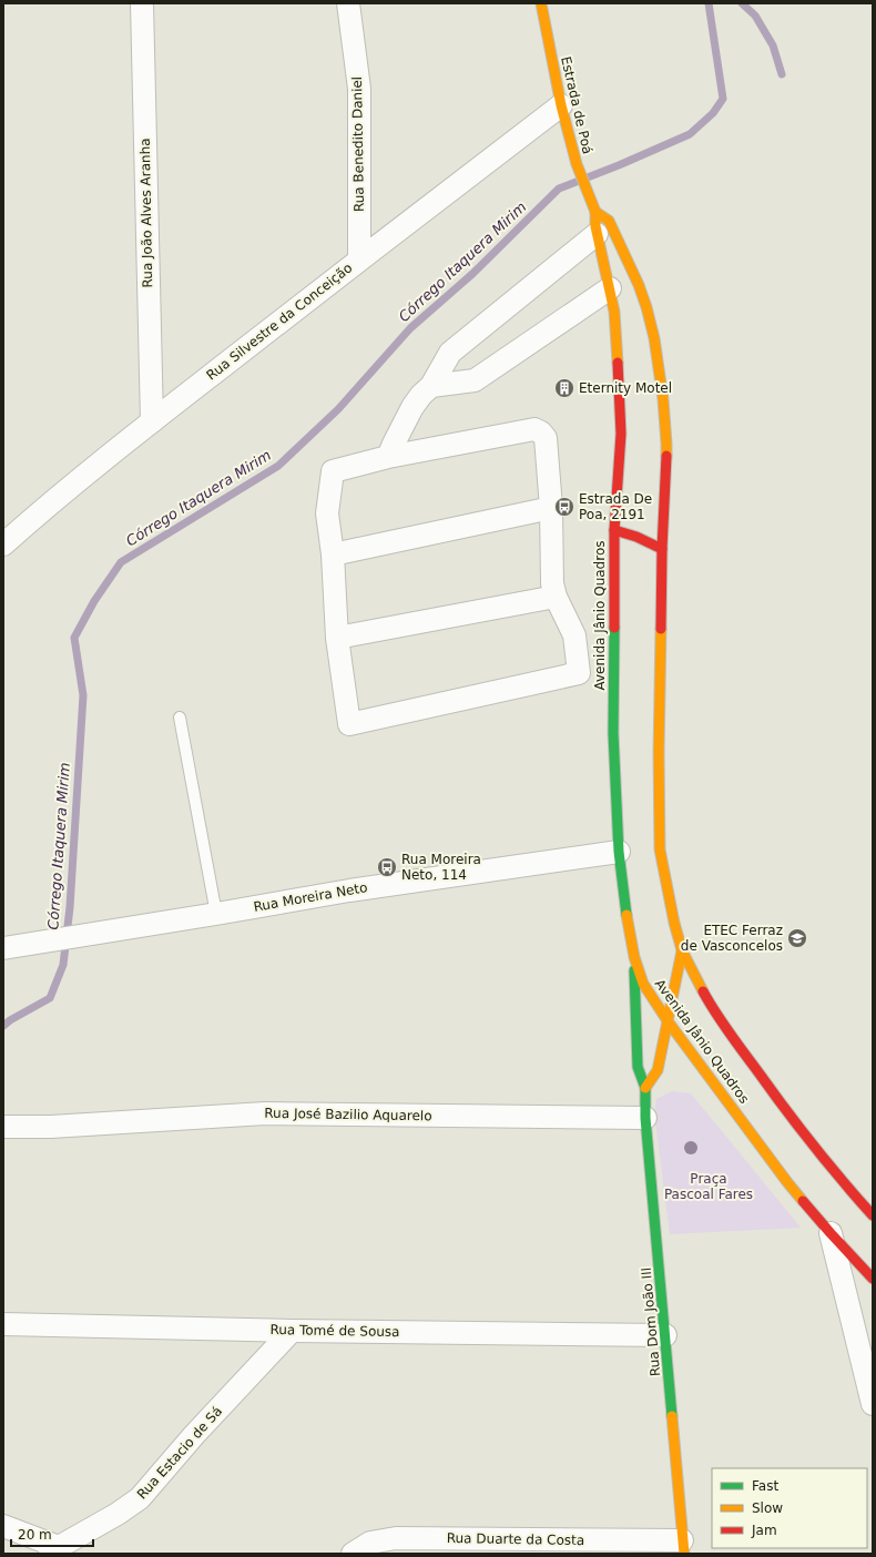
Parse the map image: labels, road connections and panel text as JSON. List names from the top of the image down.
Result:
{
  "streets": {
    "main road": ["Estrada de Poá", "Avenida Jânio Quadros", "Rua Dom João III"],
    "street": [
      "Rua Benedito Daniel",
      "Rua João Alves Aranha",
      "Rua Silvestre da Conceição",
      "Rua Moreira Neto",
      "Rua José Bazilio Aquarelo",
      "Rua Tomé de Sousa",
      "Rua Estacio de Sá",
      "Rua Duarte da Costa"
    ]
  },
  "crossings": [
    ["Estrada de Poá", "Rua Silvestre da Conceição"],
    ["Estrada de Poá", "Avenida Jânio Quadros"],
    ["Rua Benedito Daniel", "Rua Silvestre da Conceição"],
    ["Rua João Alves Aranha", "Rua Silvestre da Conceição"],
    ["Avenida Jânio Quadros", "Rua Moreira Neto"],
    ["Avenida Jânio Quadros", "Rua Dom João III"],
    ["Rua José Bazilio Aquarelo", "Rua Dom João III"],
    ["Rua Dom João III", "Rua Tomé de Sousa"],
    ["Rua Dom João III", "Rua Duarte da Costa"],
    ["Rua Tomé de Sousa", "Rua Estacio de Sá"]
  ],
  "water": ["Córrego Itaquera Mirim"],
  "parks": ["Praça Pascoal Fares"],
  "places": {
    "building": ["Eternity Motel"],
    "bus stop": ["Estrada De Poa, 2191", "Rua Moreira Neto, 114"],
    "school or university": ["ETEC Ferraz de Vasconcelos"]
  },
  "legend": ["Fast", "Slow", "Jam"],
  "scale_bar": "20 m"
}
